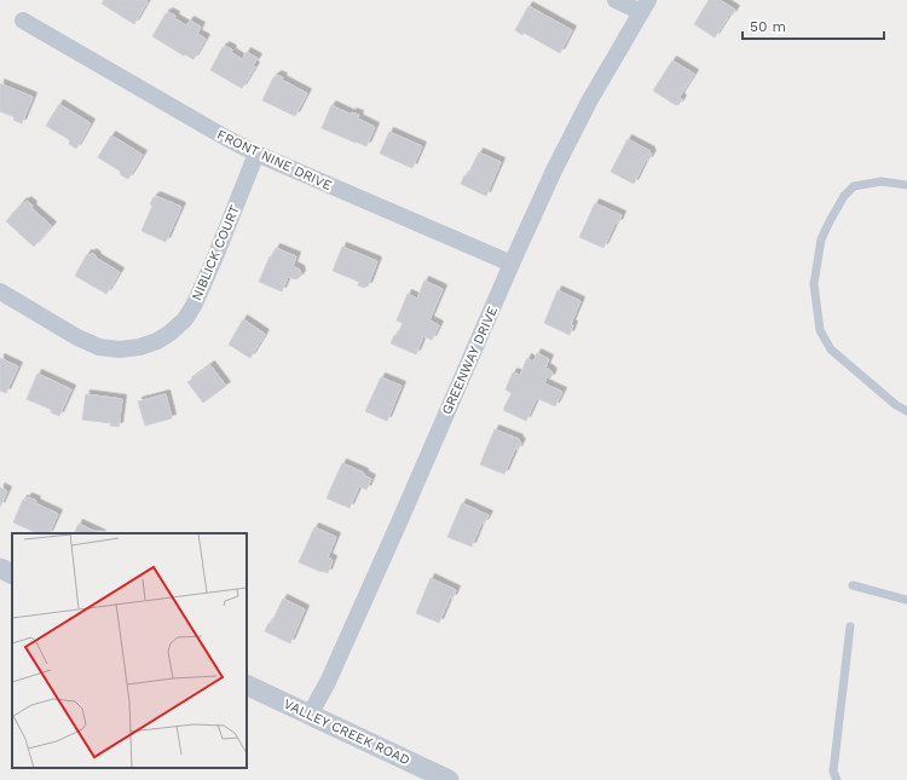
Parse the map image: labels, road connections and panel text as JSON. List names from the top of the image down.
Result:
{
  "streets": {
    "street": [
      "FRONT NINE DRIVE",
      "NIBLICK COURT",
      "GREENWAY DRIVE",
      "VALLEY CREEK ROAD"
    ]
  },
  "crossings": [
    ["FRONT NINE DRIVE", "NIBLICK COURT"],
    ["FRONT NINE DRIVE", "GREENWAY DRIVE"],
    ["GREENWAY DRIVE", "VALLEY CREEK ROAD"]
  ],
  "scale_bar": "50 m"
}
